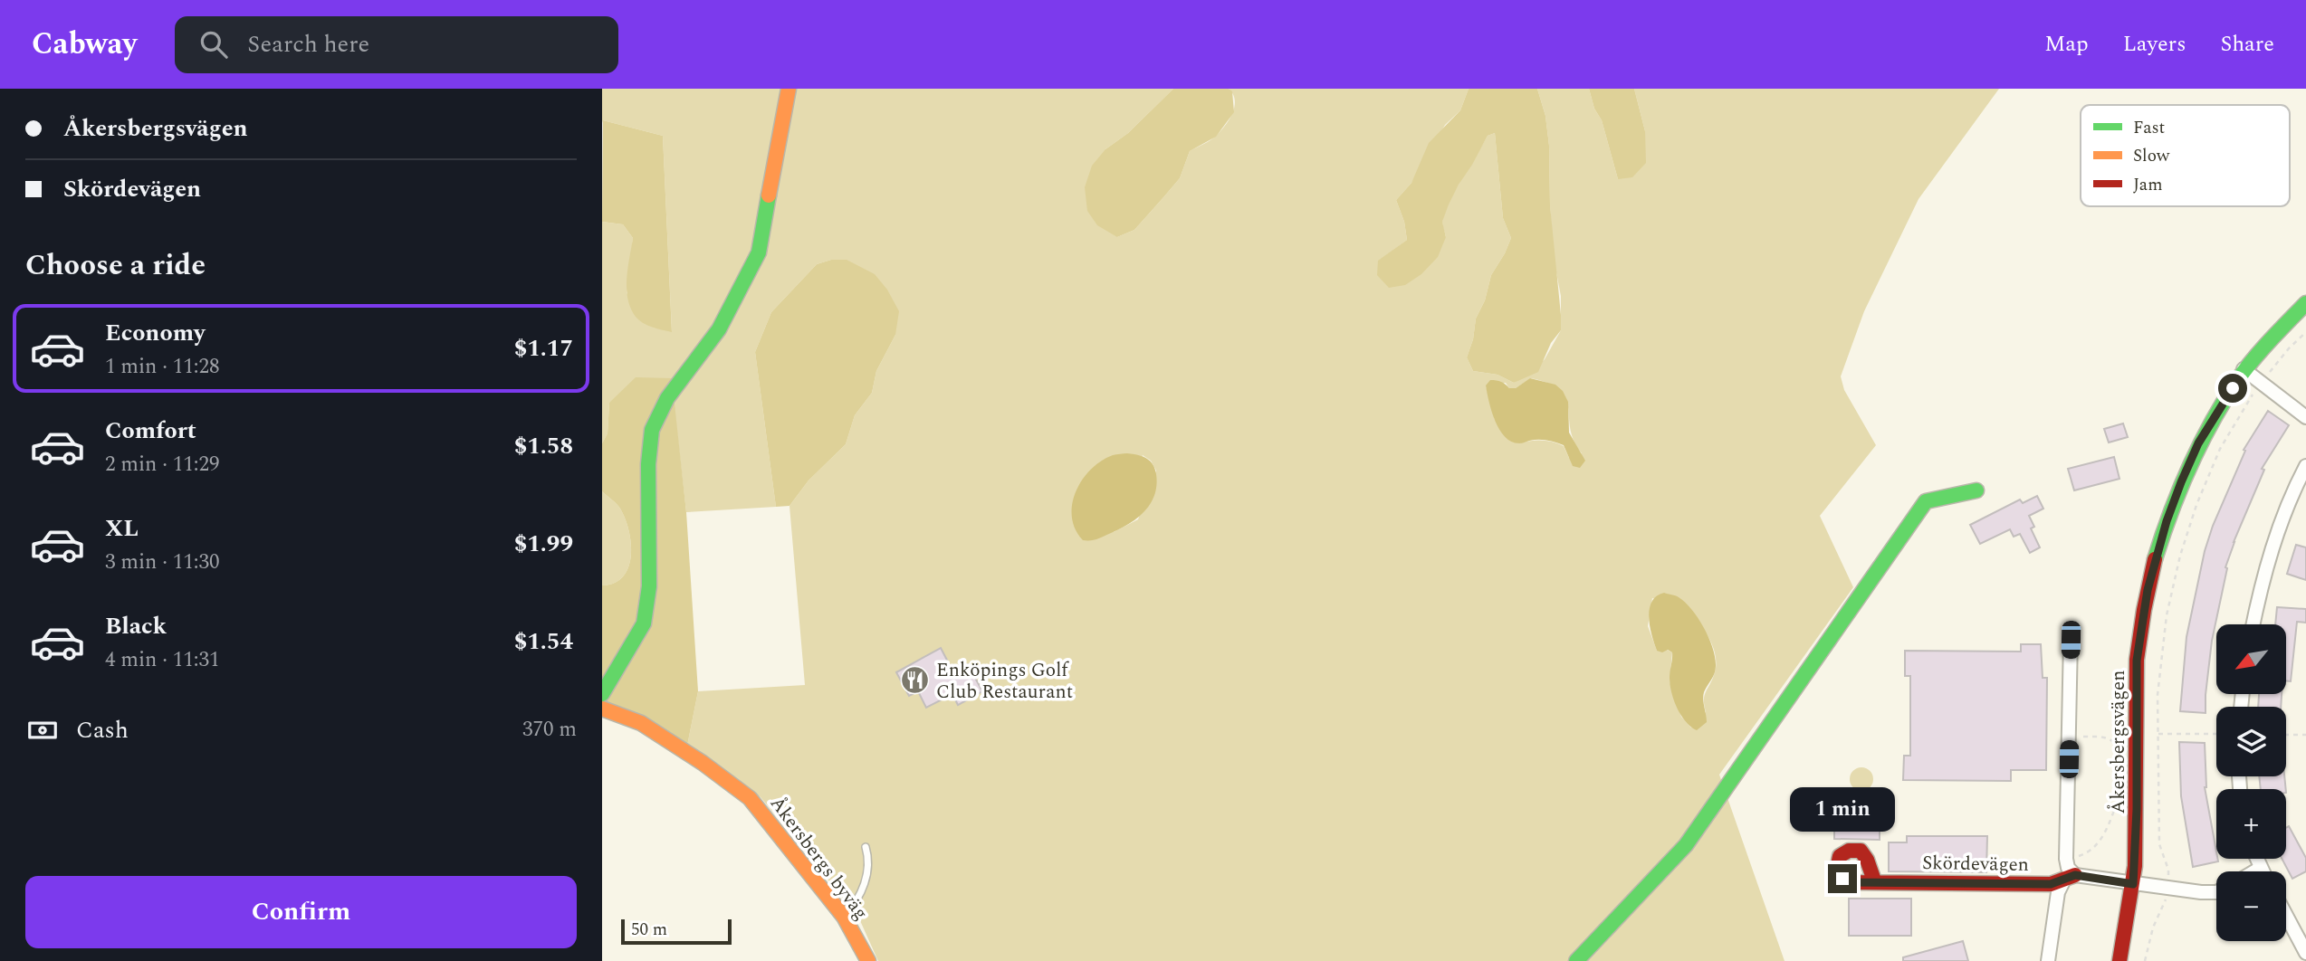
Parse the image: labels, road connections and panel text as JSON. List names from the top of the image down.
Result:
{
  "streets": {
    "street": ["Åkersbergsvägen", "Åkersbergs byväg", "Skördevägen"]
  },
  "places": {
    "restaurant": ["Enköpings Golf Club Restaurant"]
  },
  "legend": ["Fast", "Slow", "Jam"],
  "scale_bar": "50 m",
  "north": "bottom left",
  "page": {
    "header": "Cabway",
    "search": "Search here",
    "nav": ["Map", "Layers", "Share"],
    "banner": ["Åkersbergsvägen", "Skördevägen"],
    "heading": "Choose a ride",
    "list": [
      {
        "name": "Economy",
        "note": "1 min · 11:28",
        "value": "$1.17"
      },
      {
        "name": "Comfort",
        "note": "2 min · 11:29",
        "value": "$1.58"
      },
      {
        "name": "XL",
        "note": "3 min · 11:30",
        "value": "$1.99"
      },
      {
        "name": "Black",
        "note": "4 min · 11:31",
        "value": "$1.54"
      }
    ],
    "map_buttons": ["+", "−"],
    "pay": ["Cash", "370 m"],
    "bubble": "1 min",
    "buttons": "Confirm",
    "scale": "50 m"
  }
}
